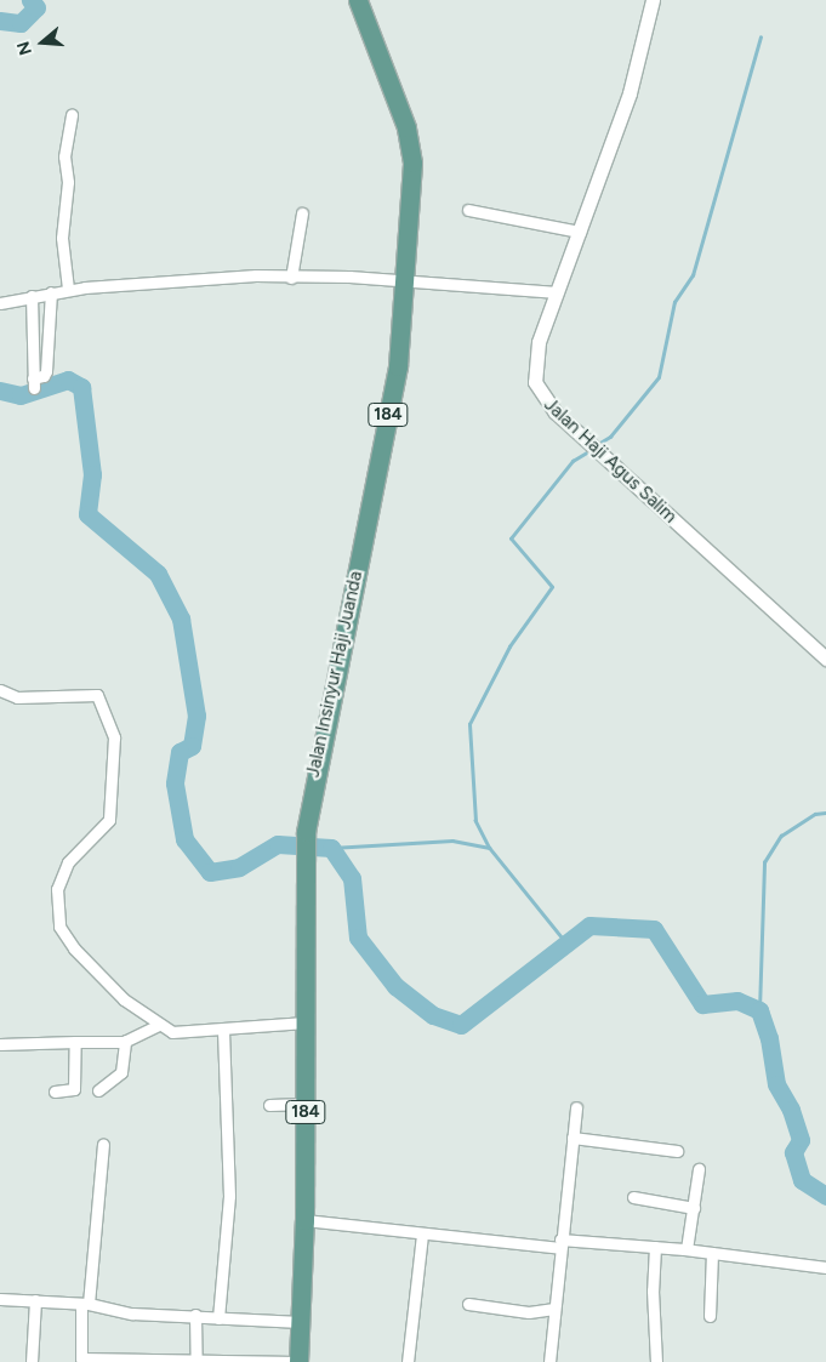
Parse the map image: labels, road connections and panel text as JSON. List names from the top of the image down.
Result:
{
  "streets": {
    "main road": ["184", "Jalan Insinyur Haji Juanda"],
    "street": ["Jalan Haji Agus Salim"]
  },
  "north": "left"
}
